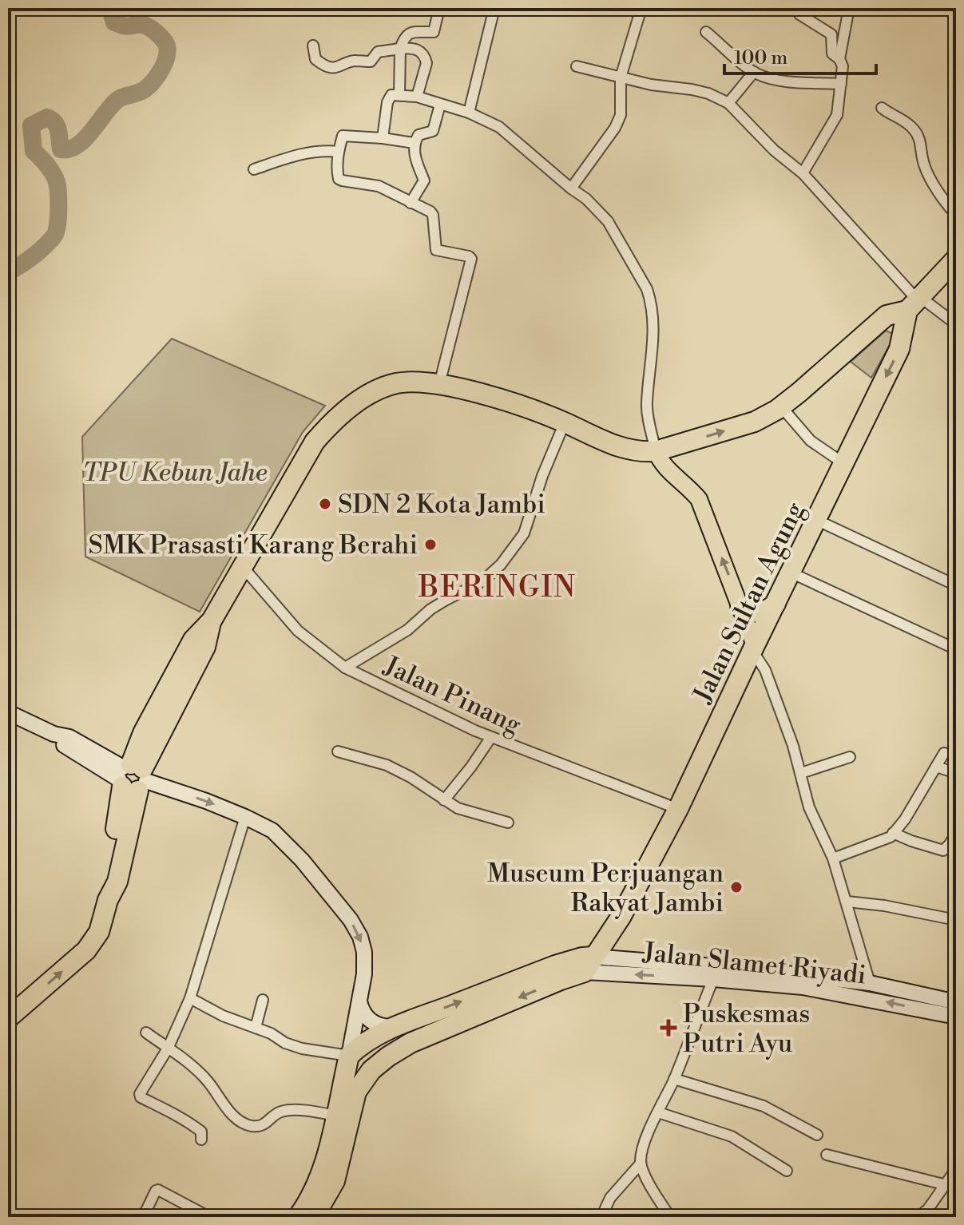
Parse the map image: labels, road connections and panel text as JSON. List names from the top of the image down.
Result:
{
  "streets": {
    "highway": ["Jalan Sultan Agung"],
    "main road": ["Jalan Slamet Riyadi"],
    "street": ["Jalan Pinang"]
  },
  "crossings": [
    ["Jalan Sultan Agung", "Jalan Pinang"],
    ["Jalan Sultan Agung", "Jalan Slamet Riyadi"]
  ],
  "districts": ["BERINGIN"],
  "parks": ["TPU Kebun Jahe"],
  "places": {
    "other": ["SDN 2 Kota Jambi", "SMK Prasasti Karang Berahi", "Museum Perjuangan Rakyat Jambi"],
    "health": ["Puskesmas Putri Ayu"]
  },
  "scale_bar": "100 m"
}
